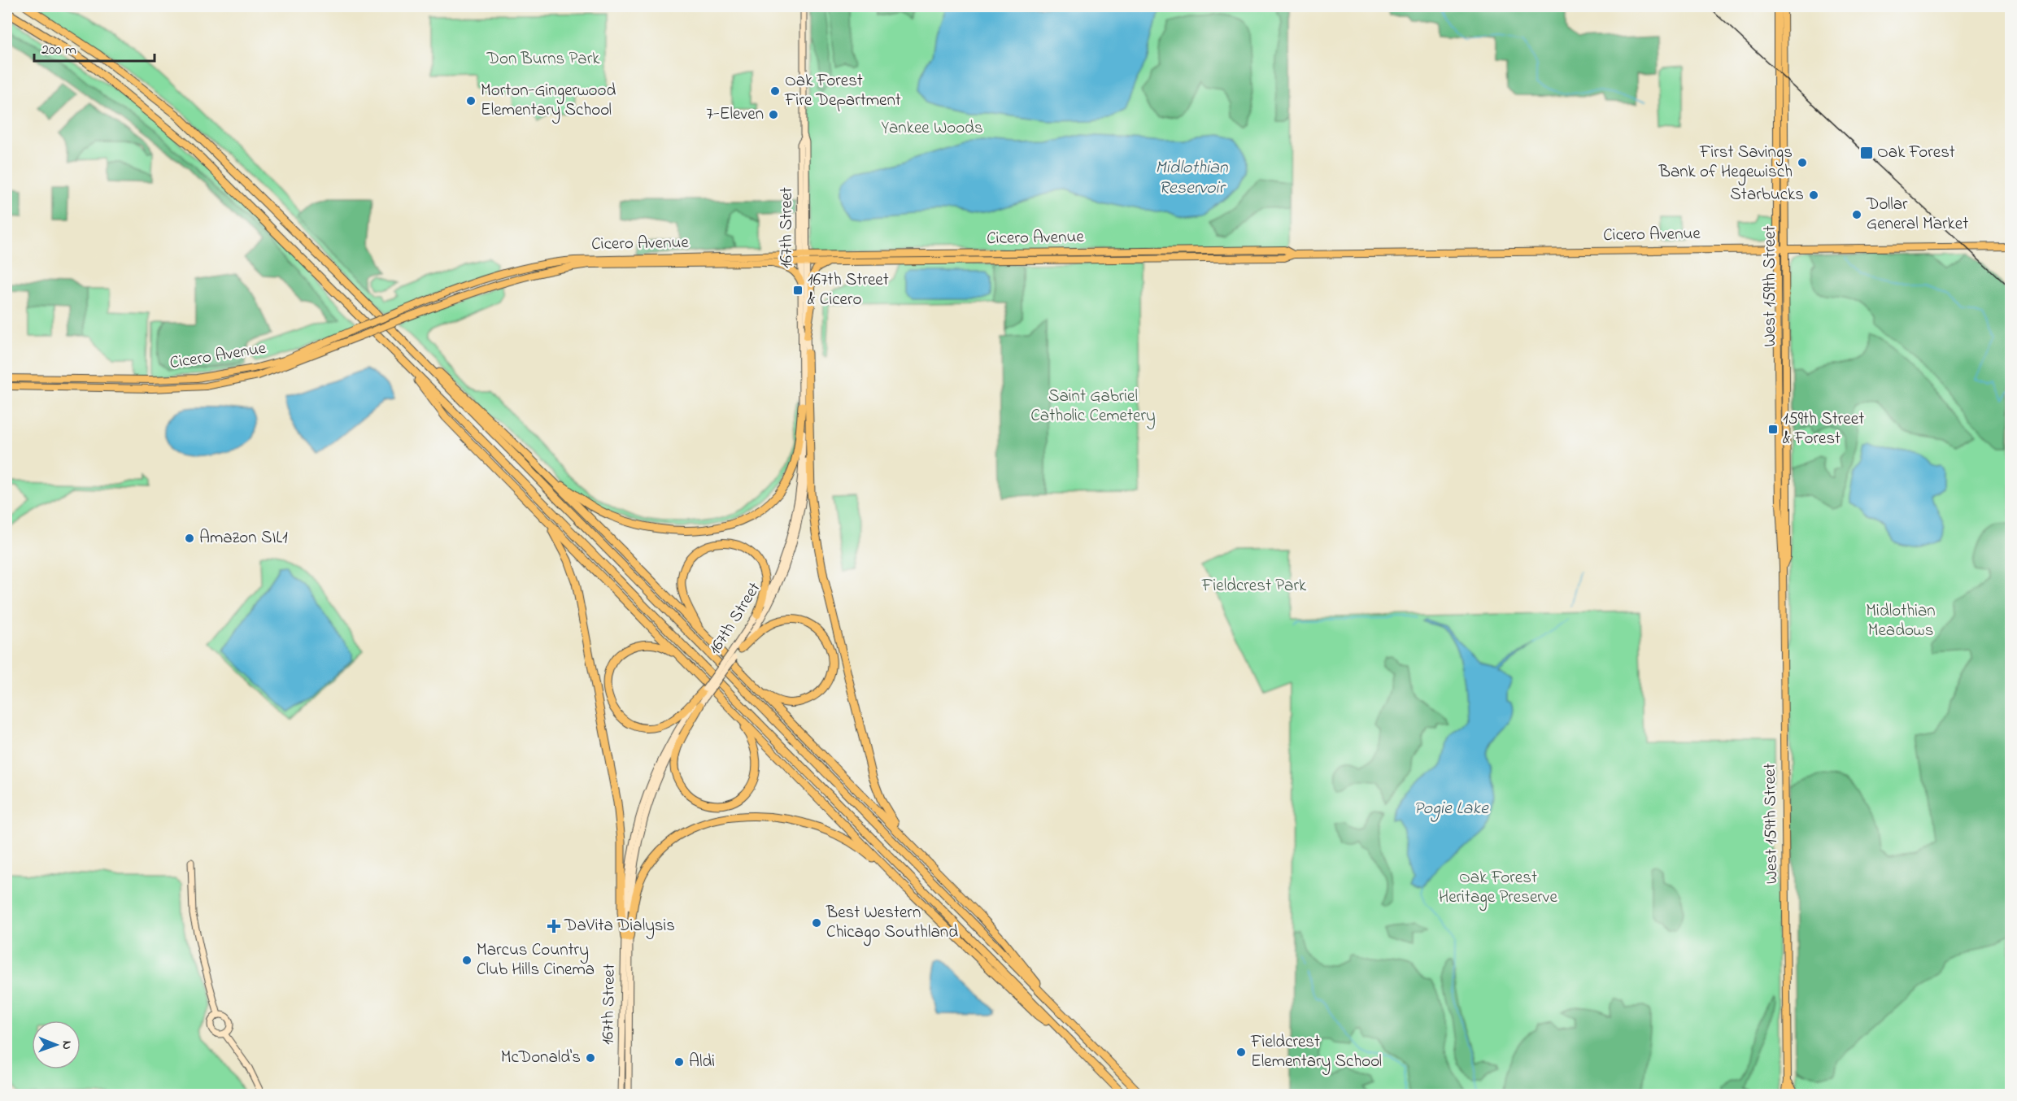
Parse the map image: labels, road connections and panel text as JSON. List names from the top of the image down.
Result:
{
  "streets": {
    "main road": ["167th Street", "Cicero Avenue", "West 159th Street"]
  },
  "crossings": [
    ["167th Street", "Cicero Avenue"],
    ["Cicero Avenue", "West 159th Street"]
  ],
  "water": ["Midlothian Reservoir", "Pogie Lake"],
  "parks": [
    "Don Burns Park",
    "Yankee Woods",
    "Saint Gabriel Catholic Cemetery",
    "Fieldcrest Park",
    "Midlothian Meadows",
    "Oak Forest Heritage Preserve"
  ],
  "places": {
    "other": [
      "Oak Forest Fire Department",
      "Morton-Gingerwood Elementary School",
      "7-Eleven",
      "First Savings Bank of Hegewisch",
      "Starbucks",
      "Dollar General Market",
      "Amazon SIL1",
      "Best Western Chicago Southland",
      "Marcus Country Club Hills Cinema",
      "Fieldcrest Elementary School",
      "McDonald's",
      "Aldi"
    ],
    "transit": ["Oak Forest", "167th Street & Cicero", "159th Street & Forest"],
    "health": ["DaVita Dialysis"]
  },
  "scale_bar": "200 m",
  "north": "right"
}
